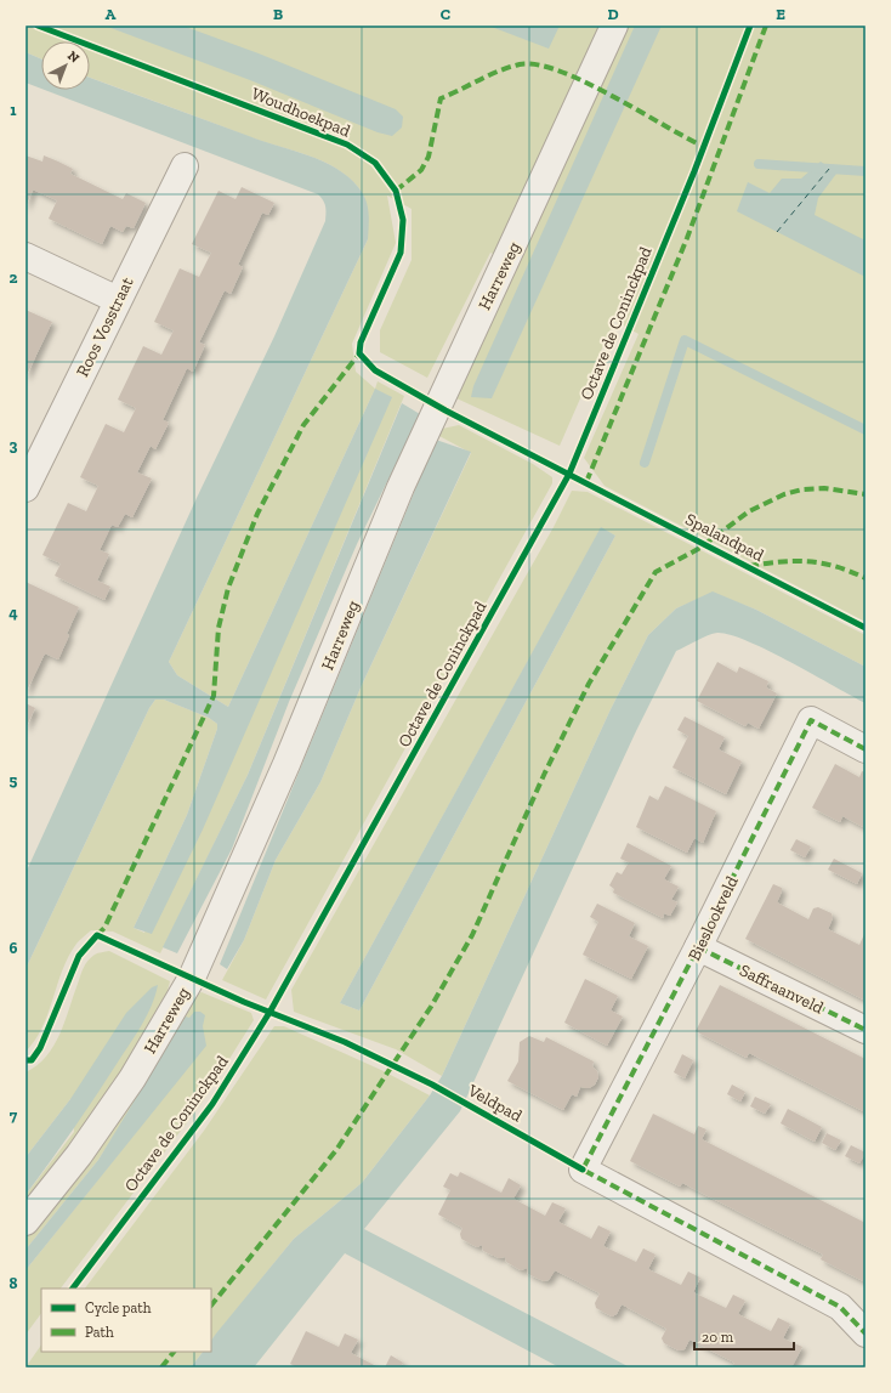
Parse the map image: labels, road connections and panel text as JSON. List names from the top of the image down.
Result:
{
  "streets": {
    "street": [
      "Harreweg",
      "Roos Vosstraat",
      "Bieslookveld",
      "Saffraanveld"
    ],
    "cycle path": ["Woudhoekpad", "Octave de Coninckpad", "Veldpad"]
  },
  "crossings": [
    ["Bieslookveld", "Saffraanveld"]
  ],
  "legend": ["Cycle path", "Path"],
  "scale_bar": "20 m",
  "north": "top right",
  "grid": {
    "columns": [
      "A",
      "B",
      "C",
      "D",
      "E"
    ],
    "rows": [
      "1",
      "2",
      "3",
      "4",
      "5",
      "6",
      "7",
      "8"
    ]
  }
}
